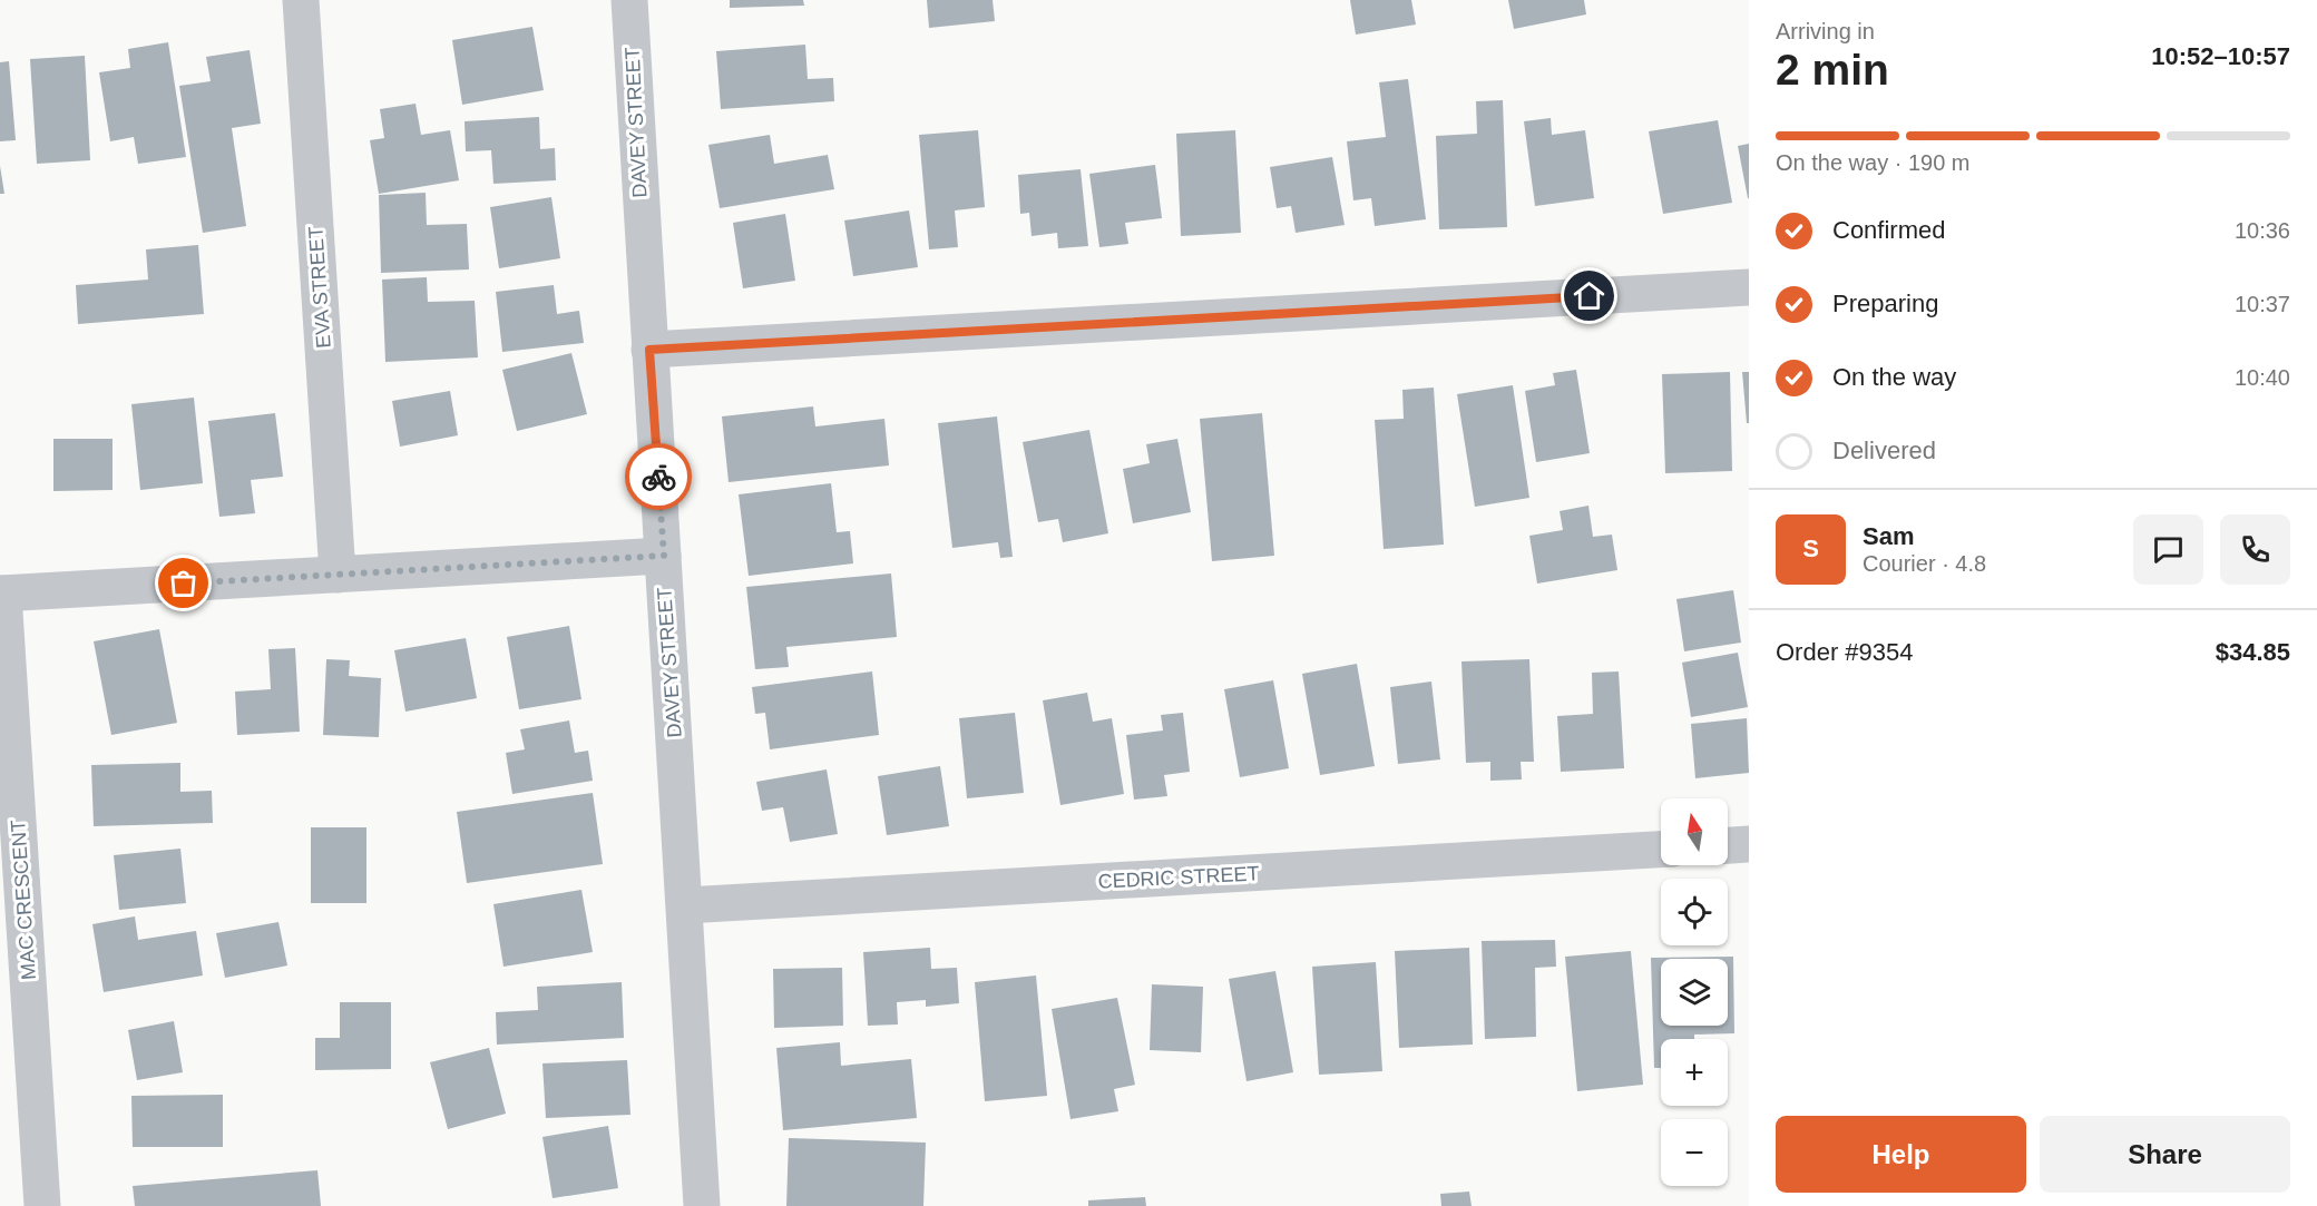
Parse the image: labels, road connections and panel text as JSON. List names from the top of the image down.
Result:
{
  "streets": {
    "street": [
      "DAVEY STREET",
      "EVA STREET",
      "CEDRIC STREET",
      "MAC CRESCENT"
    ]
  },
  "crossings": [
    ["DAVEY STREET", "CEDRIC STREET"]
  ],
  "north": "top",
  "page": {
    "heading": ["2 min", "Arriving in", "10:52–10:57"],
    "panel": [
      "Sam",
      "Courier · 4.8",
      "Order #9354",
      "$34.85"
    ],
    "bar": "On the way · 190 m",
    "list": [
      ["Confirmed", "10:36"],
      ["Preparing", "10:37"],
      ["On the way", "10:40"],
      "Delivered"
    ],
    "round": "S",
    "map_buttons": ["+", "−"],
    "buttons": ["Help", "Share"]
  }
}
